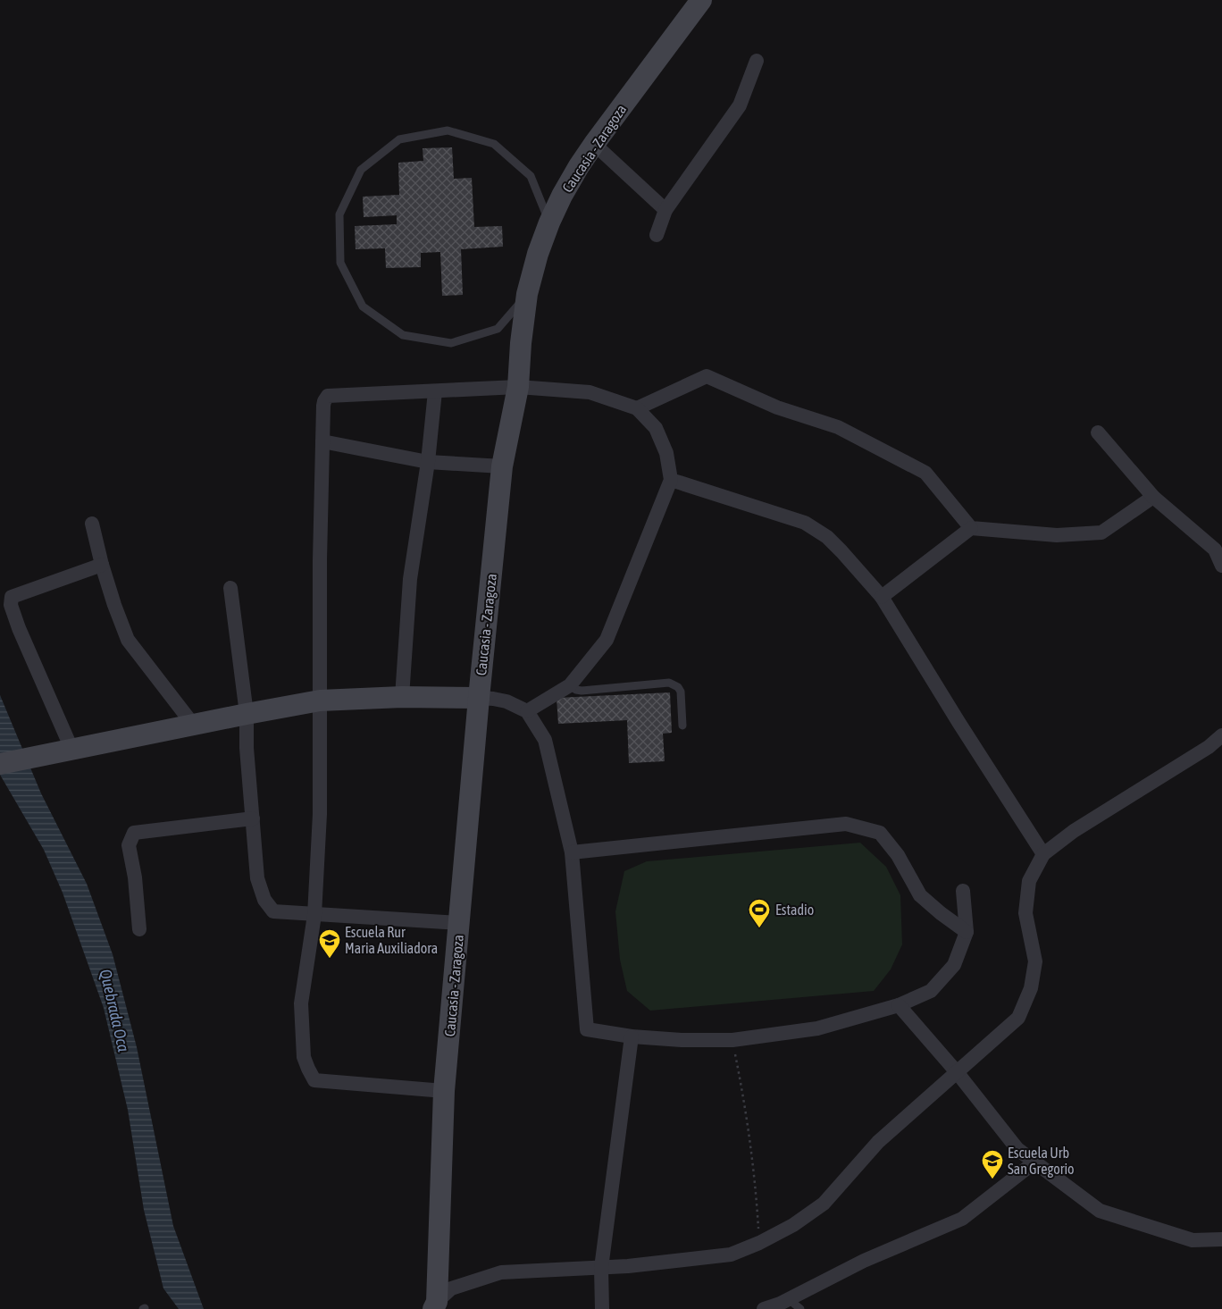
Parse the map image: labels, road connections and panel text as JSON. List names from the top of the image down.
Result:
{
  "streets": {
    "main road": ["Caucasia - Zaragoza"]
  },
  "water": ["Quebrada Oca"],
  "places": {
    "sports": ["Estadio"],
    "school or university": ["Escuela Rur Maria Auxiliadora", "Escuela Urb San Gregorio"]
  }
}
